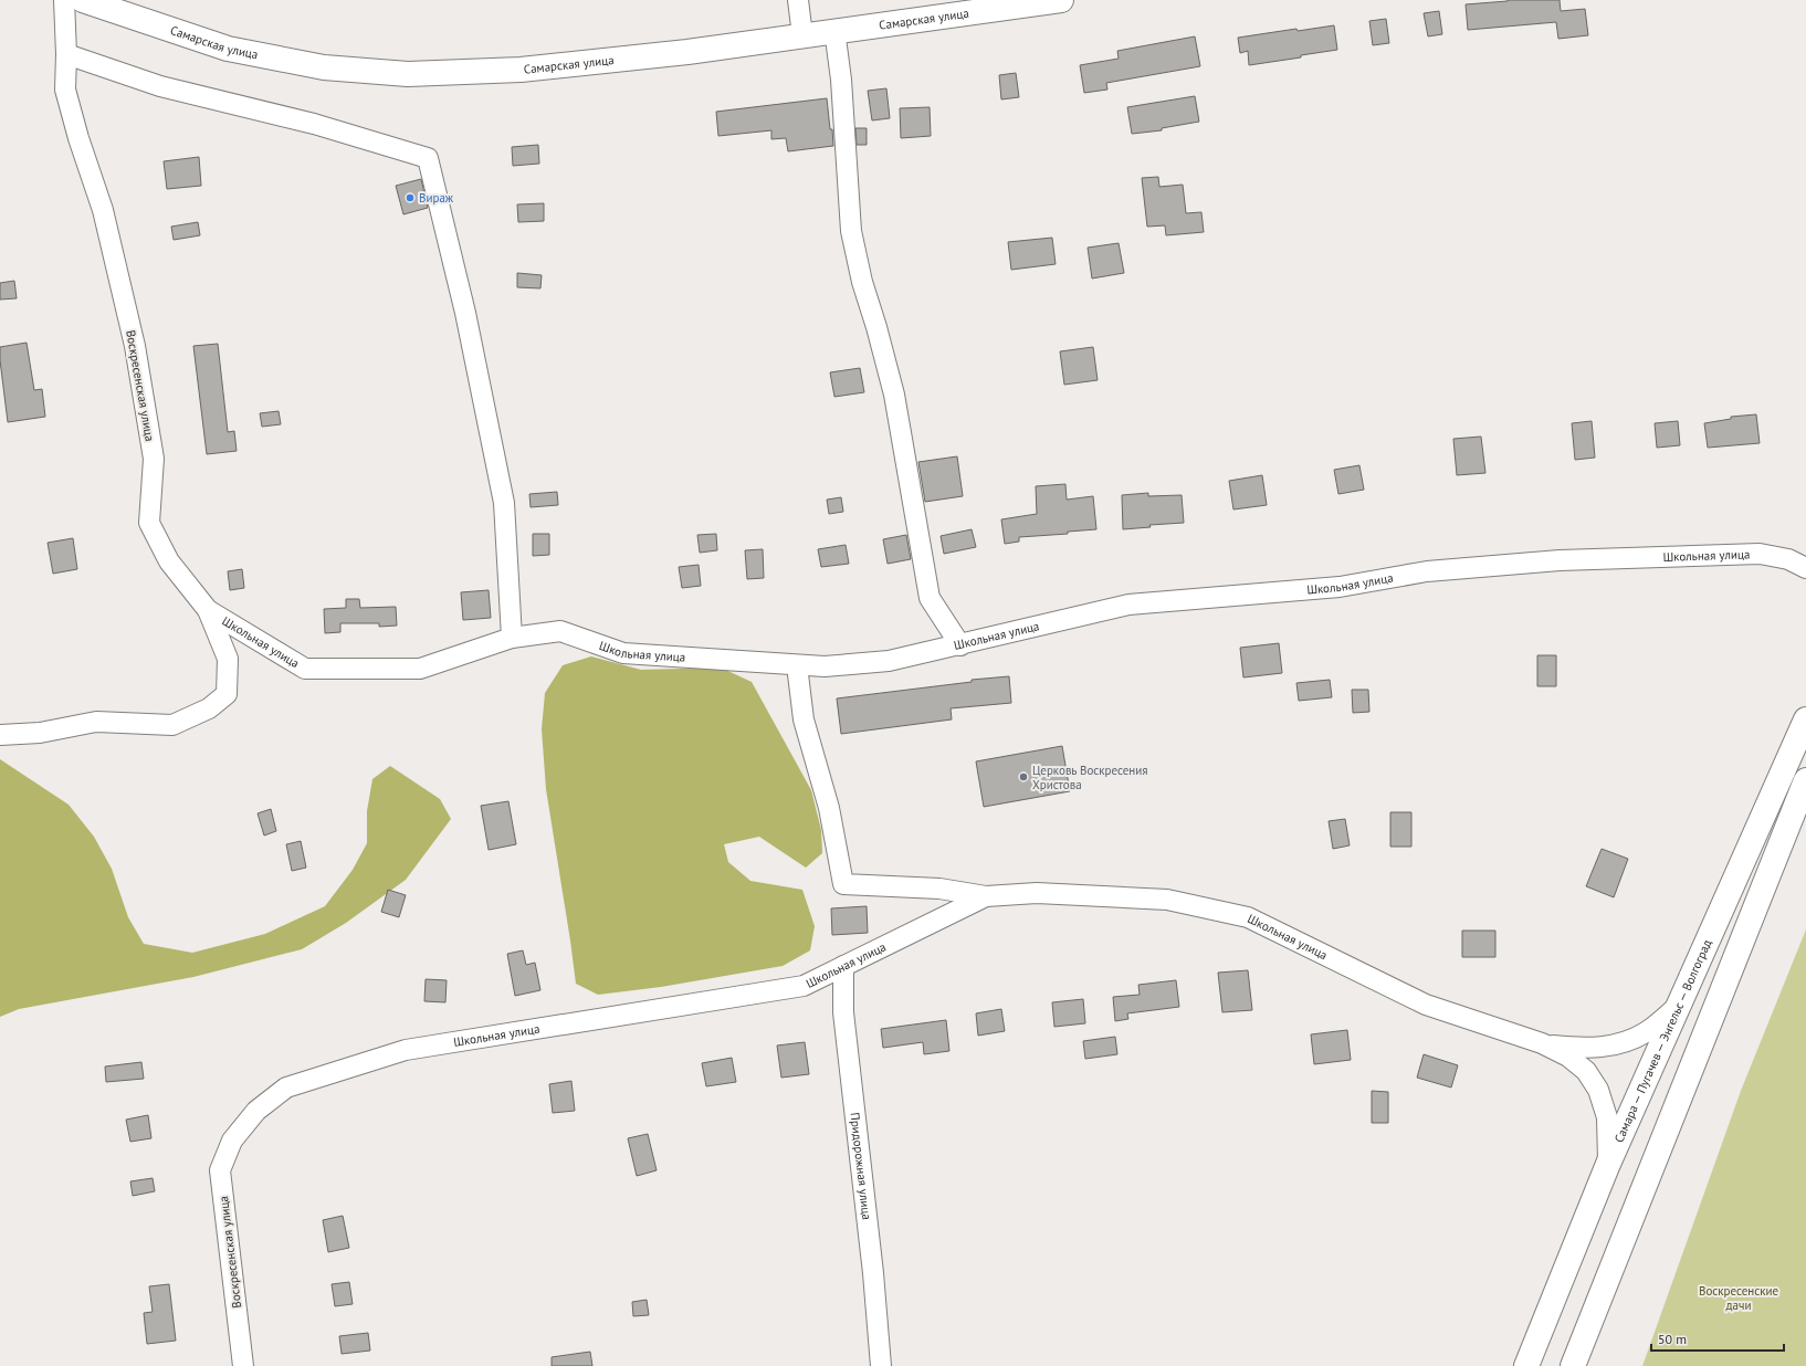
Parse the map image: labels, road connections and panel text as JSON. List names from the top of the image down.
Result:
{
  "streets": {
    "main road": ["Самарская улица", "Самара — Пугачев — Энгельс — Волгоград"],
    "street": ["Воскресенская улица", "Школьная улица", "Придорожная улица"]
  },
  "crossings": [
    ["Воскресенская улица", "Школьная улица"],
    ["Школьная улица", "Самара — Пугачев — Энгельс — Волгоград"],
    ["Школьная улица", "Придорожная улица"]
  ],
  "parks": ["Воскресенские дачи"],
  "places": ["Вираж", "Церковь Воскресения Христова"],
  "scale_bar": "50 m"
}
